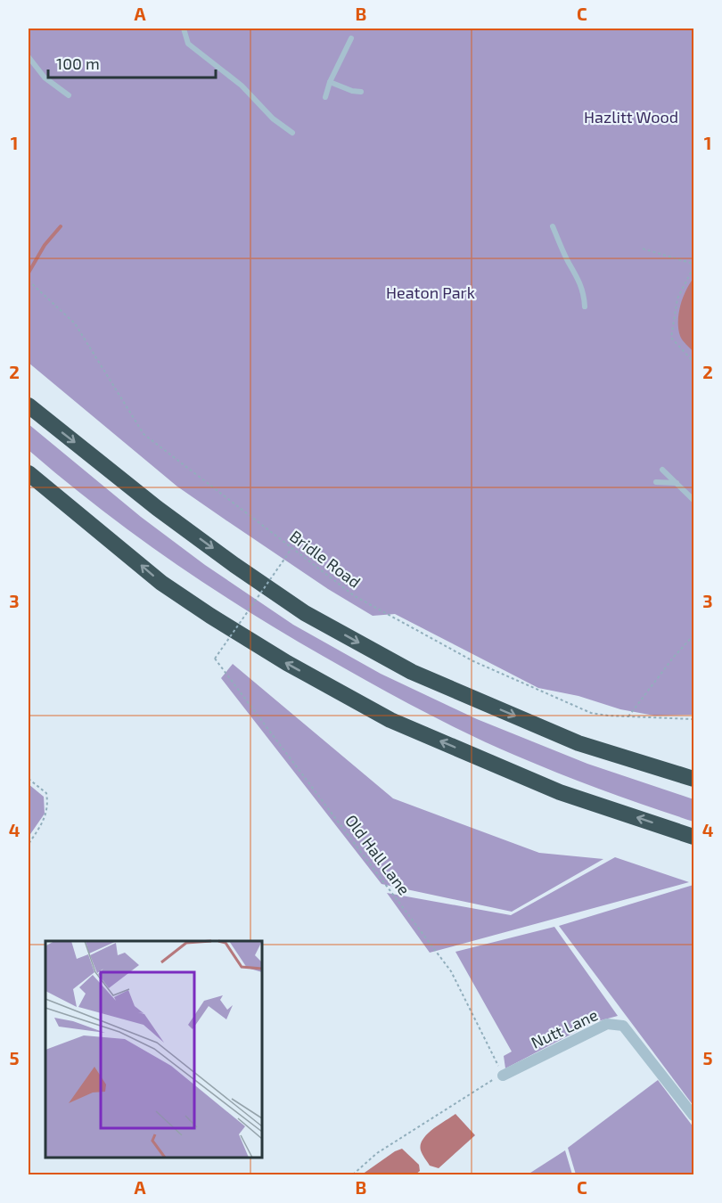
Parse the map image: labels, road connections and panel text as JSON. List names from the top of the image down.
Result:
{
  "streets": {
    "street": ["Nutt Lane"],
    "path": ["Bridle Road", "Old Hall Lane"]
  },
  "crossings": [
    ["Bridle Road", "Old Hall Lane"],
    ["Old Hall Lane", "Nutt Lane"]
  ],
  "parks": ["Hazlitt Wood", "Heaton Park"],
  "scale_bar": "100 m",
  "grid": {
    "columns": ["A", "B", "C"],
    "rows": [
      "1",
      "2",
      "3",
      "4",
      "5"
    ]
  }
}
